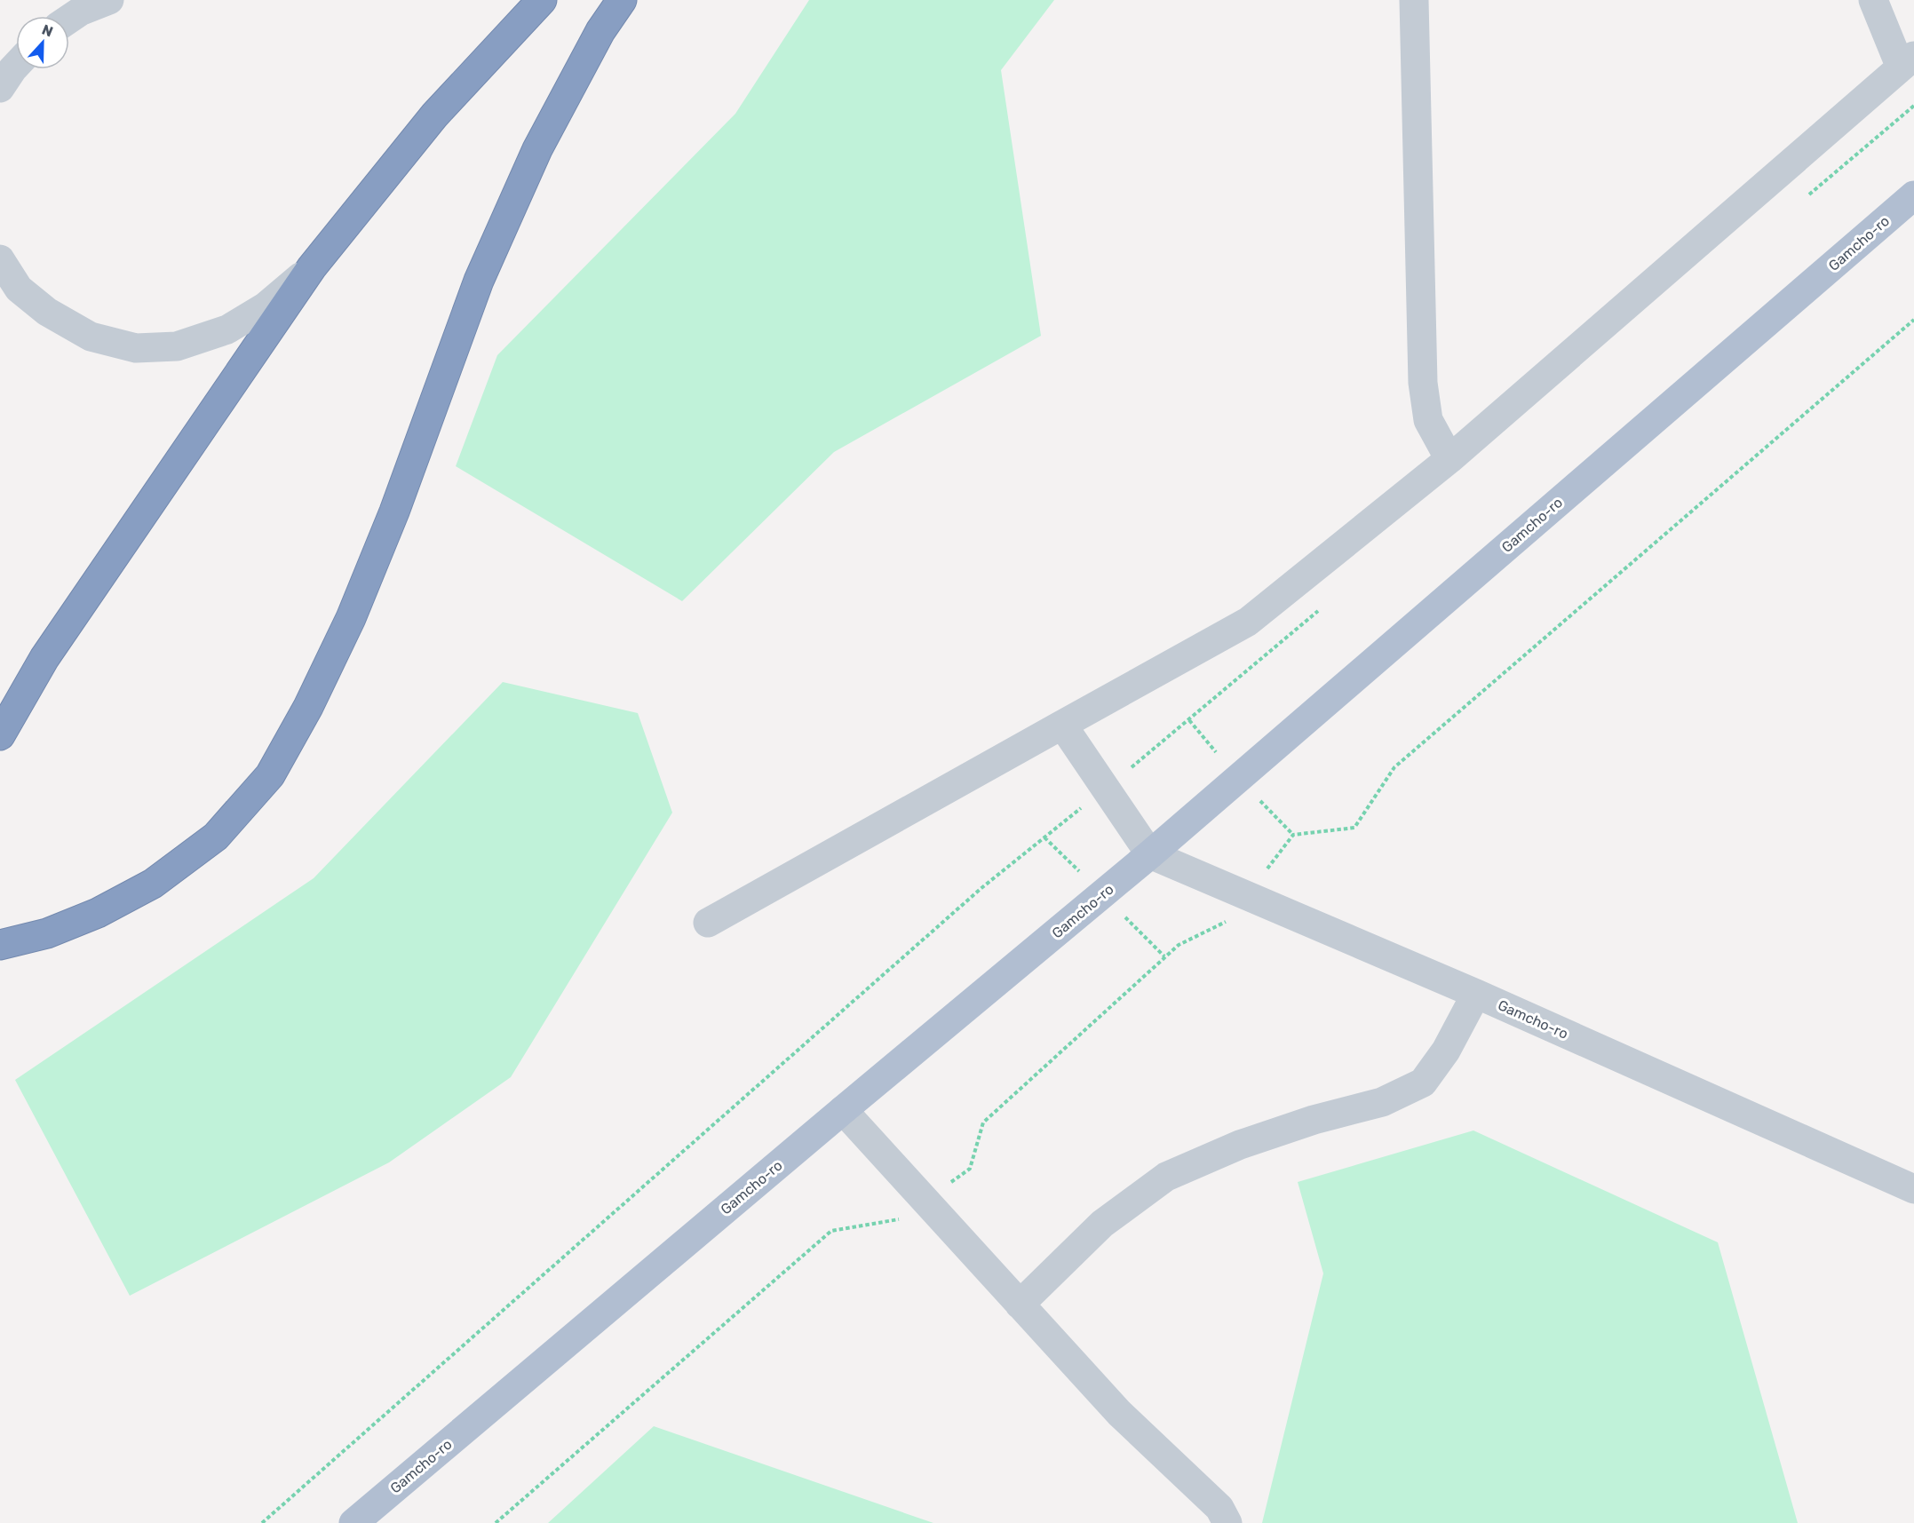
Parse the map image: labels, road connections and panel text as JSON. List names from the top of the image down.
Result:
{
  "streets": {
    "main road": ["Gamcho-ro"]
  },
  "north": "top"
}
